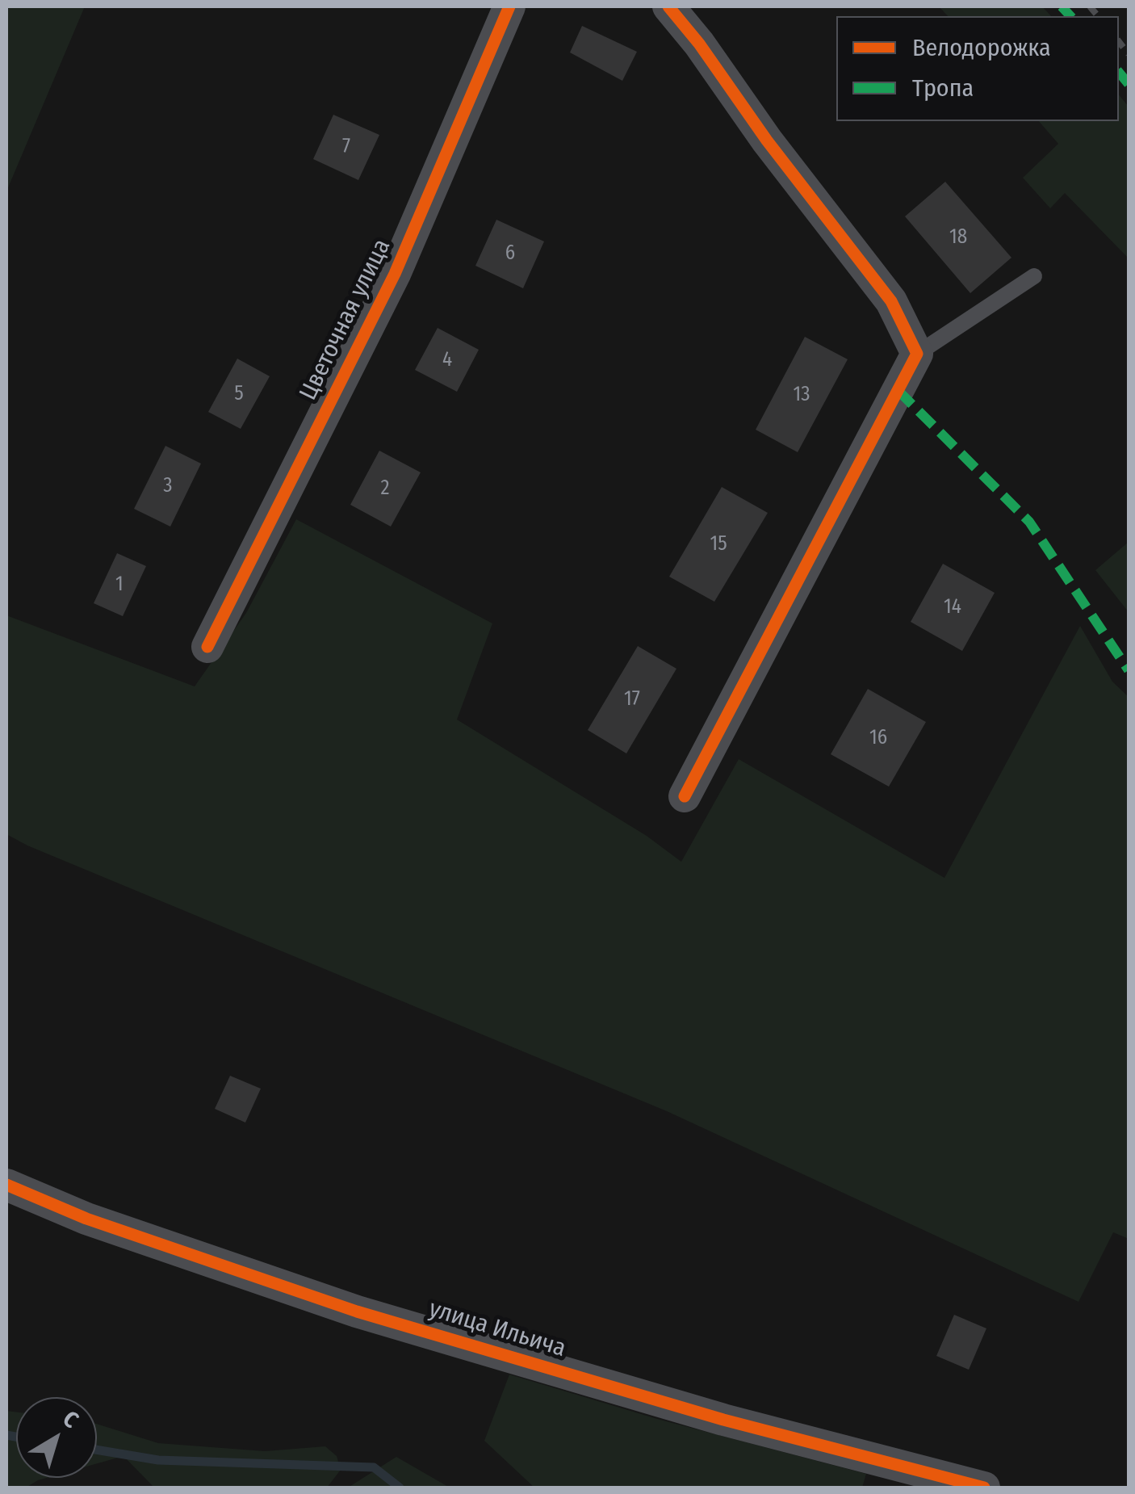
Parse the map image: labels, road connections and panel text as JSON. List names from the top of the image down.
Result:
{
  "streets": {
    "street": ["Цветочная улица", "улица Ильича"]
  },
  "house_numbers": [
    "7",
    "18",
    "6",
    "4",
    "5",
    "13",
    "3",
    "2",
    "15",
    "1",
    "14",
    "17",
    "16"
  ],
  "legend": ["Велодорожка", "Тропа"],
  "north": "top right"
}
